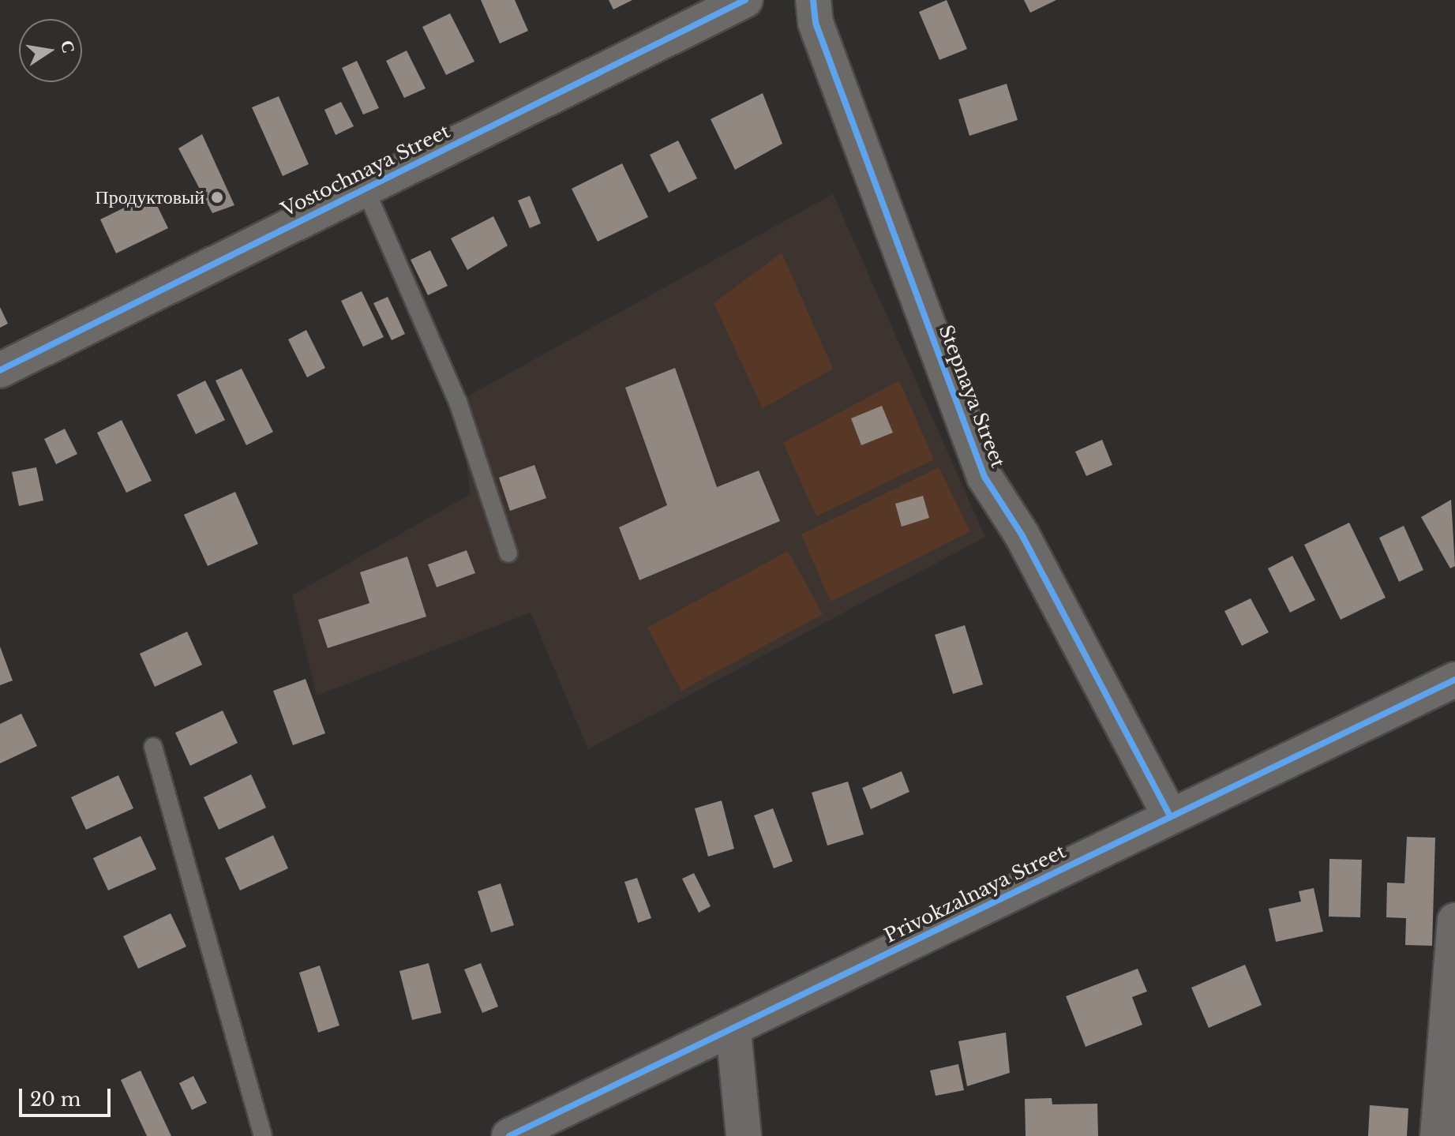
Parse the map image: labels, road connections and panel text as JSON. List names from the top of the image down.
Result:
{
  "streets": {
    "street": ["Vostochnaya Street", "Stepnaya Street", "Privokzalnaya Street"]
  },
  "crossings": [
    ["Stepnaya Street", "Privokzalnaya Street"]
  ],
  "places": ["Продуктовый"],
  "scale_bar": "20 m",
  "north": "right"
}
